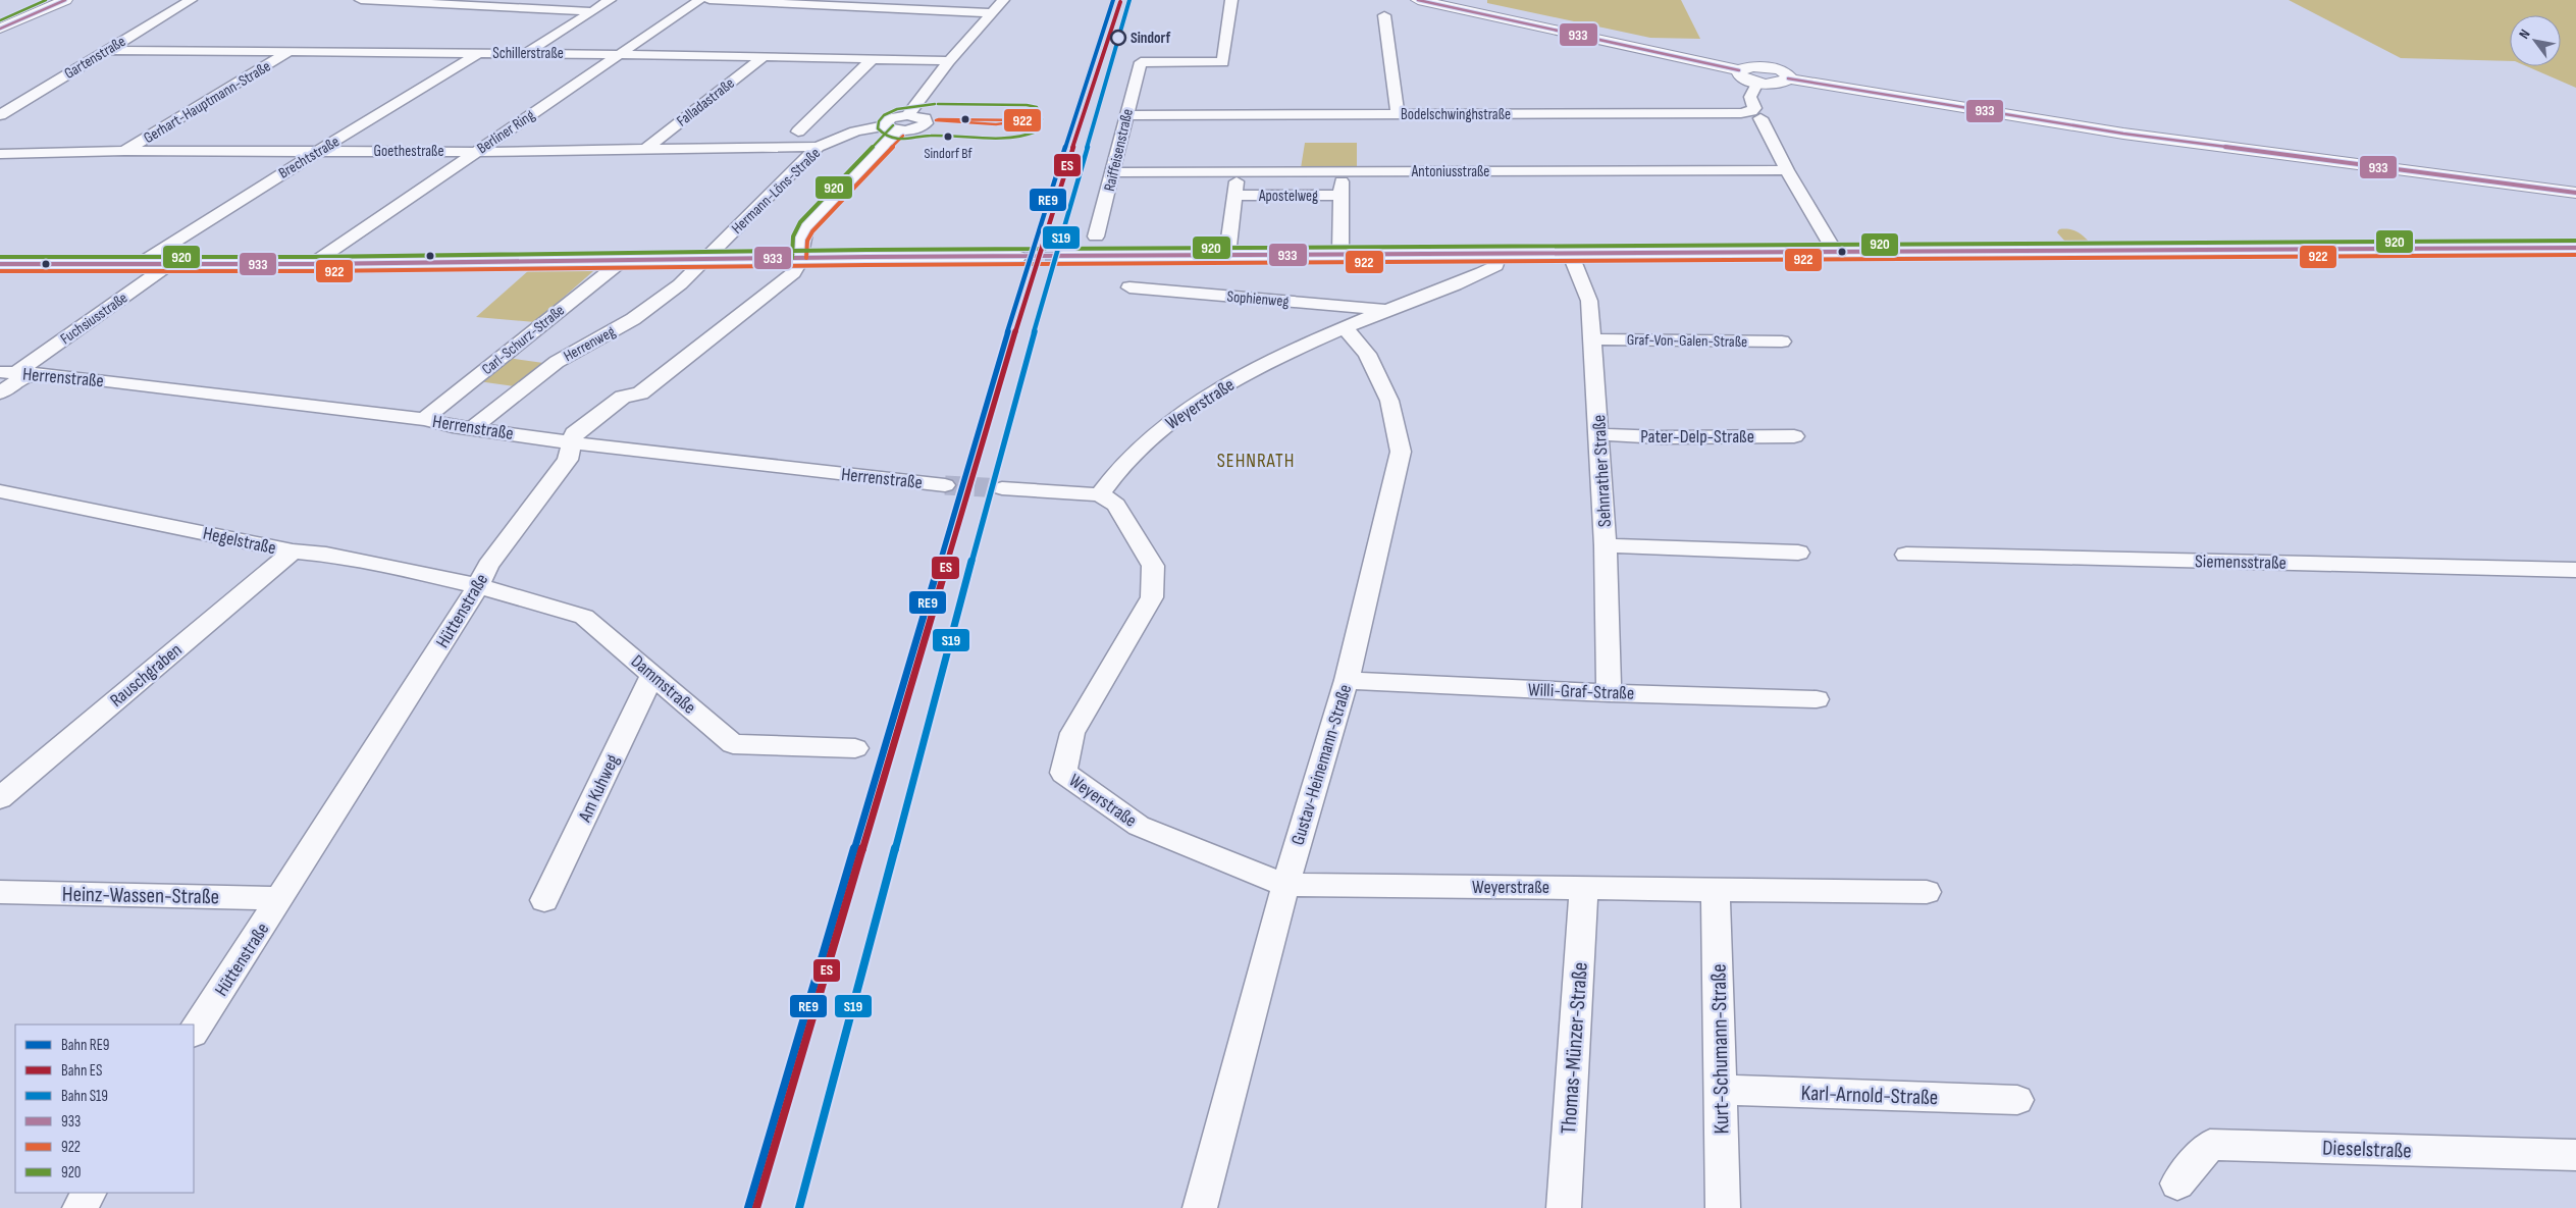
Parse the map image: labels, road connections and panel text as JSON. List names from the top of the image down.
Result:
{
  "streets": {
    "street": [
      "Schillerstraße",
      "Gartenstraße",
      "Gerhart-Hauptmann-Straße",
      "Falladastraße",
      "Bodelschwinghstraße",
      "Berliner Ring",
      "Raiffeisenstraße",
      "Goethestraße",
      "Brechtstraße",
      "Antoniusstraße",
      "Hermann-Löns-Straße",
      "Apostelweg",
      "Sophienweg",
      "Fuchsiusstraße",
      "Carl-Schurz-Straße",
      "Graf-Von-Galen-Straße",
      "Herrenweg",
      "Herrenstraße",
      "Weyerstraße",
      "Pater-Delp-Straße",
      "Sehnrather Straße",
      "Hegelstraße",
      "Siemensstraße",
      "Hüttenstraße",
      "Rauschgraben",
      "Dammstraße",
      "Willi-Graf-Straße",
      "Gustav-Heinemann-Straße",
      "Am Kuhweg",
      "Heinz-Wassen-Straße",
      "Thomas-Münzer-Straße",
      "Kurt-Schumann-Straße",
      "Karl-Arnold-Straße",
      "Dieselstraße"
    ]
  },
  "crossings": [
    ["Schillerstraße", "Gartenstraße"],
    ["Schillerstraße", "Gerhart-Hauptmann-Straße"],
    ["Schillerstraße", "Falladastraße"],
    ["Schillerstraße", "Berliner Ring"],
    ["Schillerstraße", "Brechtstraße"],
    ["Schillerstraße", "Hermann-Löns-Straße"],
    ["Gerhart-Hauptmann-Straße", "Goethestraße"],
    ["Falladastraße", "Goethestraße"],
    ["Bodelschwinghstraße", "Raiffeisenstraße"],
    ["Berliner Ring", "Goethestraße"],
    ["Raiffeisenstraße", "Antoniusstraße"],
    ["Goethestraße", "Brechtstraße"],
    ["Goethestraße", "Hermann-Löns-Straße"],
    ["Hermann-Löns-Straße", "Herrenweg"],
    ["Sophienweg", "Weyerstraße"],
    ["Fuchsiusstraße", "Herrenstraße"],
    ["Carl-Schurz-Straße", "Herrenstraße"],
    ["Graf-Von-Galen-Straße", "Sehnrather Straße"],
    ["Herrenweg", "Herrenstraße"],
    ["Herrenstraße", "Hüttenstraße"],
    ["Weyerstraße", "Gustav-Heinemann-Straße"],
    ["Weyerstraße", "Thomas-Münzer-Straße"],
    ["Weyerstraße", "Kurt-Schumann-Straße"],
    ["Pater-Delp-Straße", "Sehnrather Straße"],
    ["Sehnrather Straße", "Willi-Graf-Straße"],
    ["Hegelstraße", "Hüttenstraße"],
    ["Hegelstraße", "Rauschgraben"],
    ["Hegelstraße", "Dammstraße"],
    ["Hüttenstraße", "Dammstraße"],
    ["Hüttenstraße", "Heinz-Wassen-Straße"],
    ["Dammstraße", "Am Kuhweg"],
    ["Willi-Graf-Straße", "Gustav-Heinemann-Straße"],
    ["Kurt-Schumann-Straße", "Karl-Arnold-Straße"]
  ],
  "districts": ["SEHNRATH"],
  "places": ["Sindorf", "Sindorf Bf"],
  "lines": [
    "rail line RE9",
    "rail line S19",
    "transit line 933",
    "transit line 920",
    "rail line ES",
    "transit line 922"
  ],
  "legend": [
    "Bahn RE9",
    "Bahn ES",
    "Bahn S19",
    "933",
    "922",
    "920"
  ],
  "north": "top left"
}
